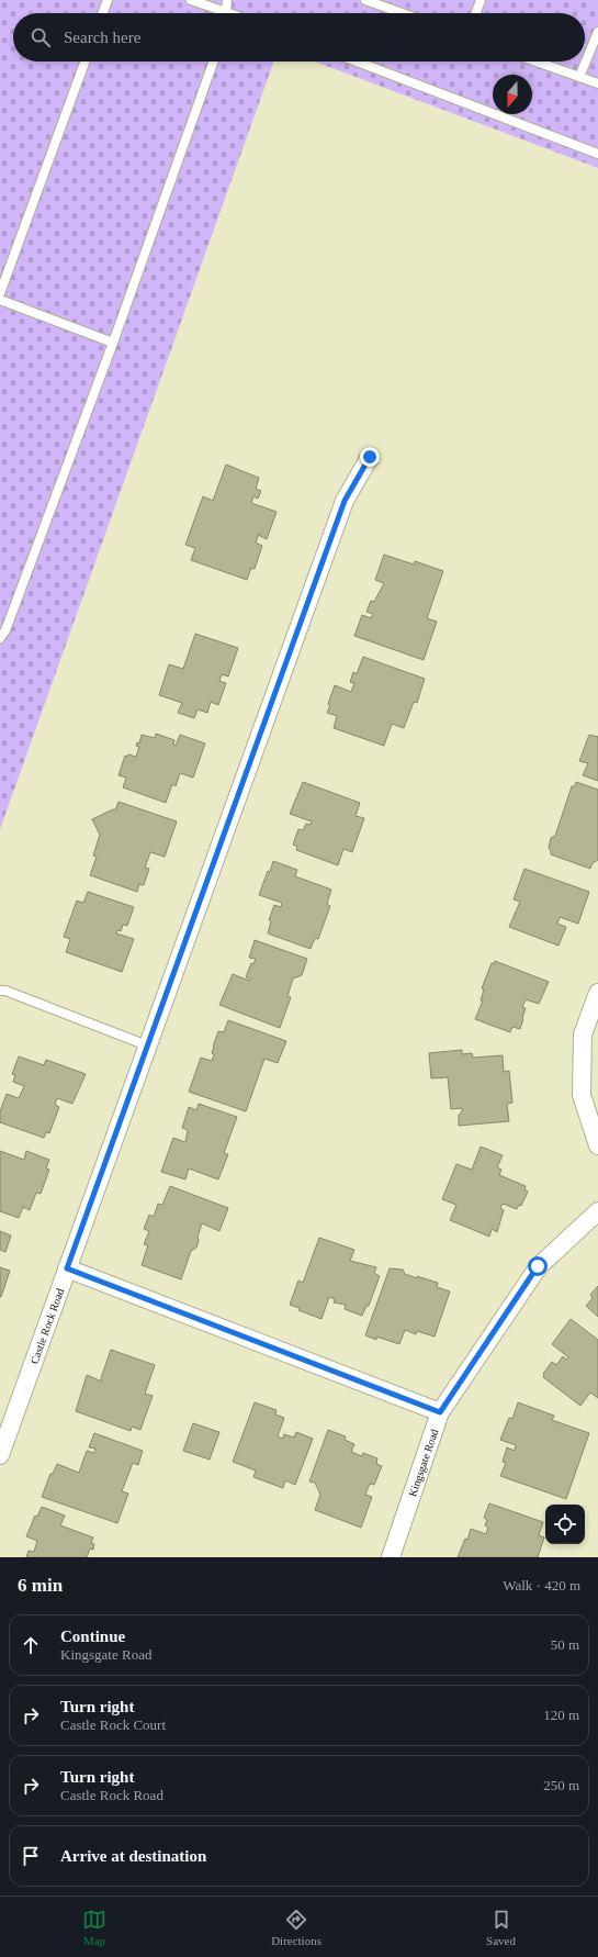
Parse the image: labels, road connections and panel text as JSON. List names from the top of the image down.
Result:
{
  "streets": {
    "street": ["Castle Rock Road", "Kingsgate Road"]
  },
  "north": "bottom",
  "page": {
    "search": "Search here",
    "heading": ["6 min", "Walk · 420 m"],
    "list": [
      ["Continue", "Kingsgate Road", "50 m"],
      ["Turn right", "Castle Rock Court", "120 m"],
      ["Turn right", "Castle Rock Road", "250 m"],
      "Arrive at destination"
    ],
    "nav": ["Map", "Directions", "Saved"]
  }
}
